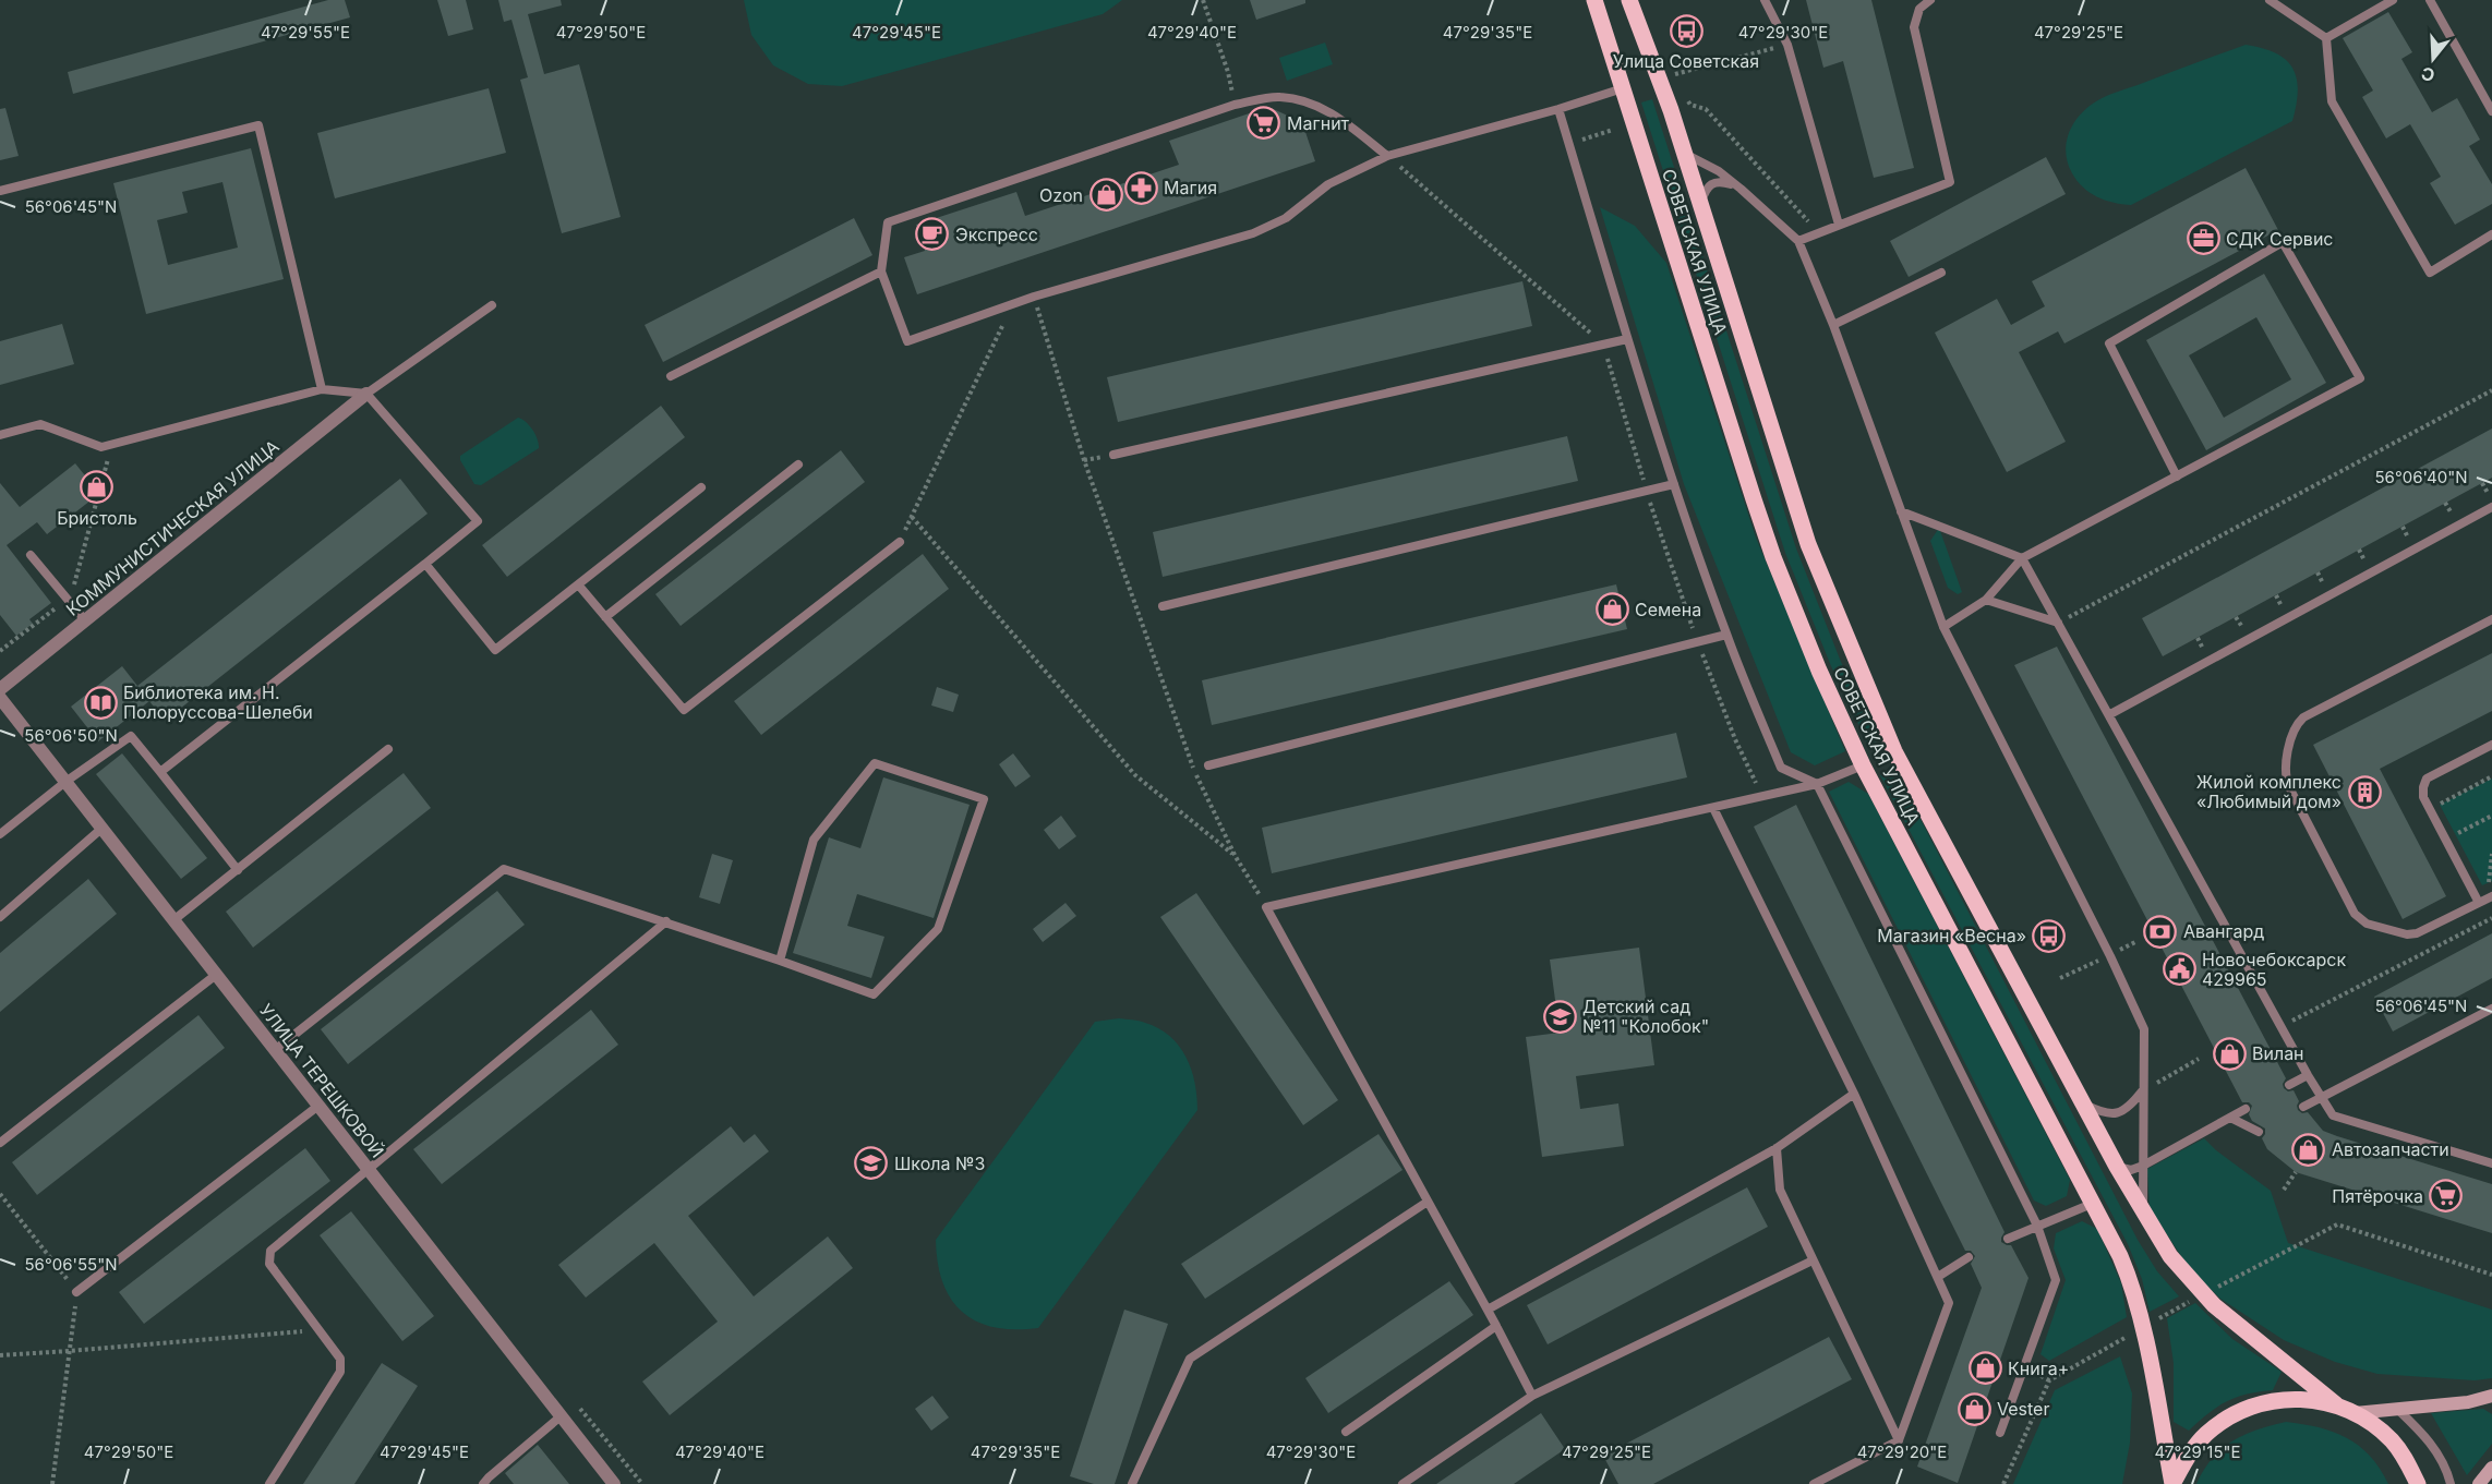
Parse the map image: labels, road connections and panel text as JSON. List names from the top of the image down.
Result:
{
  "streets": {
    "main road": ["СОВЕТСКАЯ УЛИЦА"],
    "street": ["КОММУНИСТИЧЕСКАЯ УЛИЦА", "УЛИЦА ТЕРЕШКОВОЙ"]
  },
  "places": {
    "bus stop": ["Улица Советская", "Магазин «Весна»"],
    "supermarket": ["Магнит", "Пятёрочка"],
    "pharmacy": ["Магия"],
    "shop": [
      "Ozon",
      "Бристоль",
      "Семена",
      "Вилан",
      "Автозапчасти",
      "Книга+",
      "Vester"
    ],
    "cafe": ["Экспресс"],
    "office": ["СДК Сервис"],
    "library": ["Библиотека им. Н. Полоруссова-Шелеби"],
    "building": ["Жилой комплекс «Любимый дом»"],
    "bank": ["Авангард"],
    "public building": ["Новочебоксарск 429965"],
    "school or university": ["Детский сад №11 \"Колобок\"", "Школа №3"]
  },
  "north": "bottom",
  "coordinates": [
    "47°29'55\"E",
    "47°29'50\"E",
    "47°29'45\"E",
    "47°29'40\"E",
    "47°29'35\"E",
    "47°29'30\"E",
    "47°29'25\"E",
    "56°06'45\"N",
    "56°06'40\"N",
    "56°06'50\"N",
    "56°06'55\"N",
    "47°29'20\"E",
    "47°29'15\"E"
  ]
}
